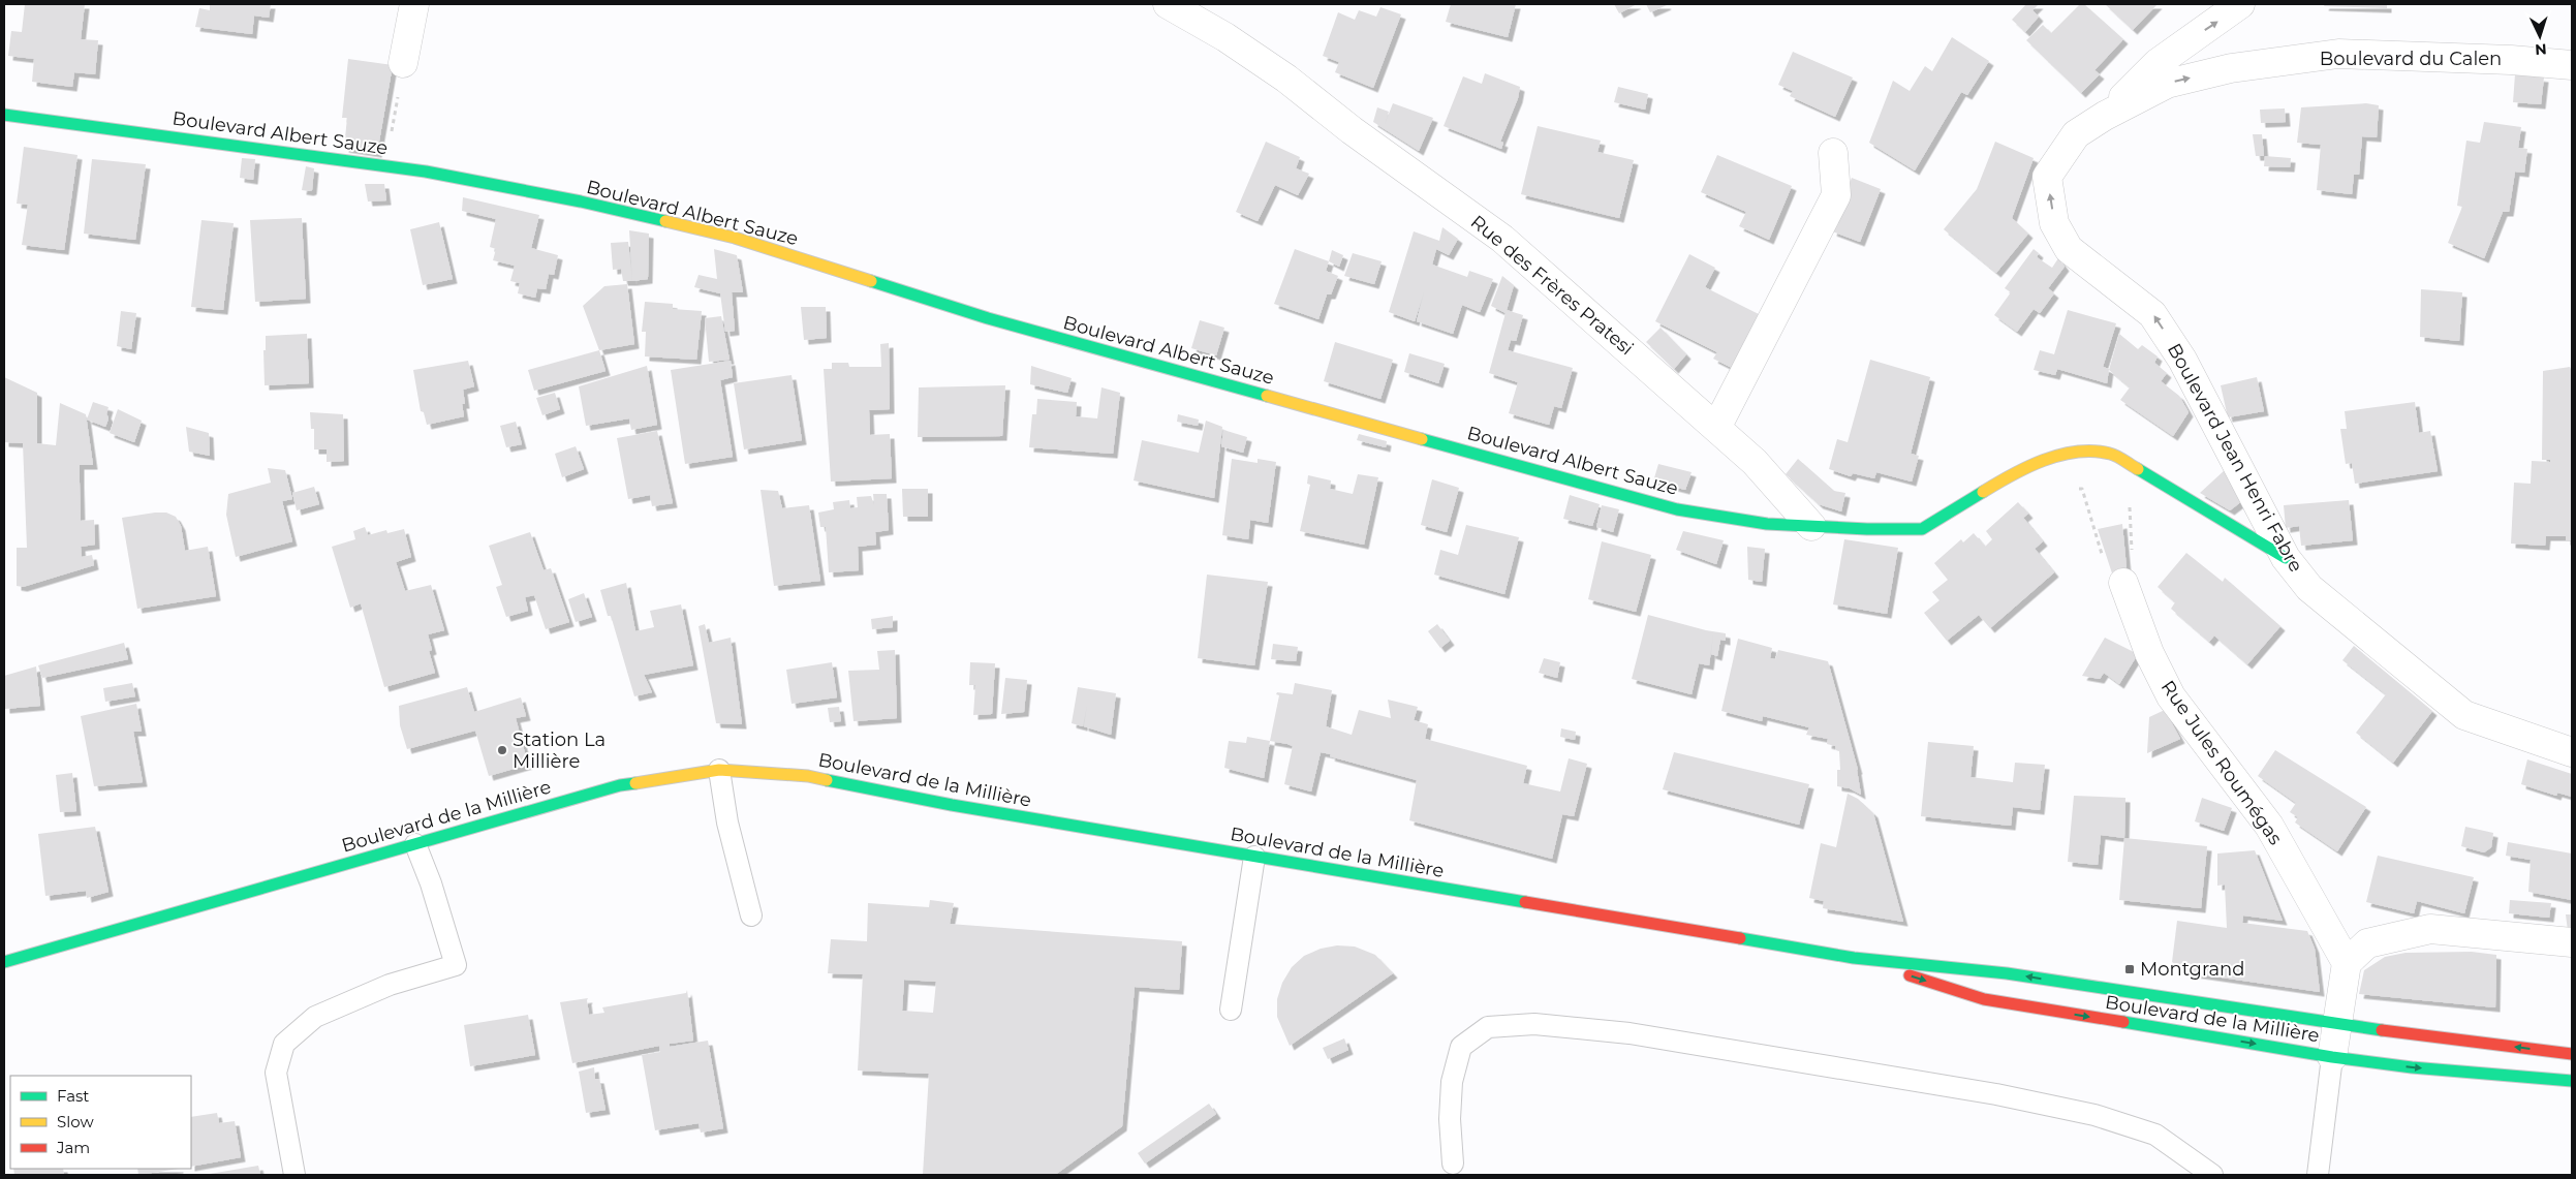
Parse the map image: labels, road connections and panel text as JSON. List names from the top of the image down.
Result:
{
  "streets": {
    "main road": ["Boulevard Albert Sauze", "Boulevard de la Millière"],
    "street": [
      "Boulevard du Calen",
      "Rue des Frères Pratesi",
      "Boulevard Jean Henri Fabre",
      "Rue Jules Roumégas"
    ]
  },
  "crossings": [
    ["Boulevard du Calen", "Boulevard Jean Henri Fabre"],
    ["Boulevard Albert Sauze", "Rue des Frères Pratesi"],
    ["Boulevard Albert Sauze", "Boulevard Jean Henri Fabre"]
  ],
  "one_way": ["Boulevard du Calen", "Boulevard Jean Henri Fabre"],
  "places": {
    "other": ["Station La Millière"],
    "transit": ["Montgrand"]
  },
  "legend": ["Fast", "Slow", "Jam"],
  "north": "bottom"
}
